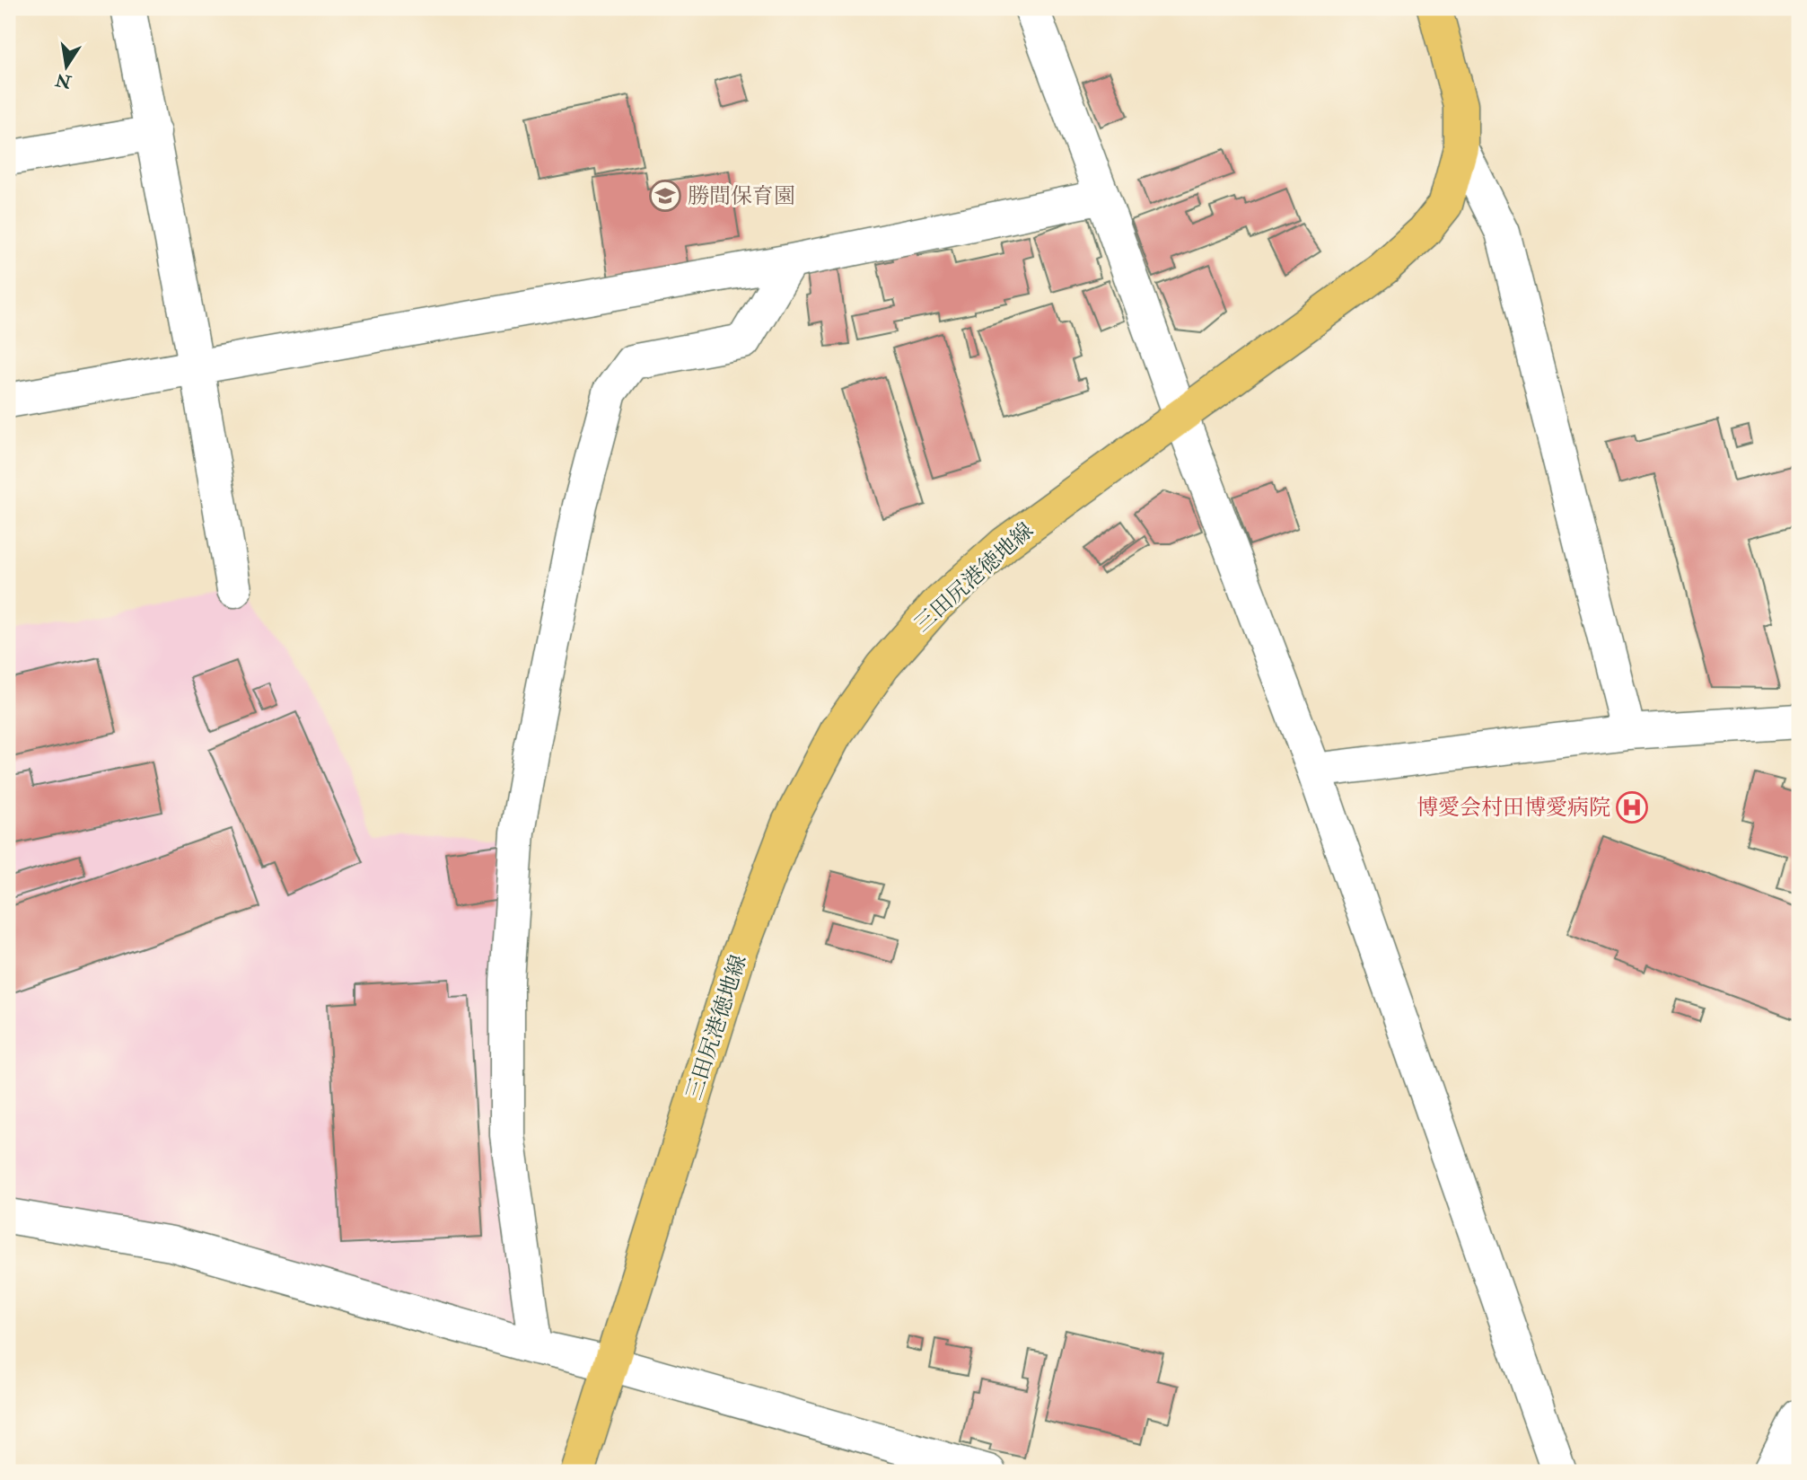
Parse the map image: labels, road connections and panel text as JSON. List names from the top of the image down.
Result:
{
  "streets": {
    "main road": ["三田尻港徳地線"]
  },
  "places": {
    "school or university": ["勝間保育園"],
    "hospital": ["博愛会村田博愛病院"]
  },
  "north": "bottom"
}
